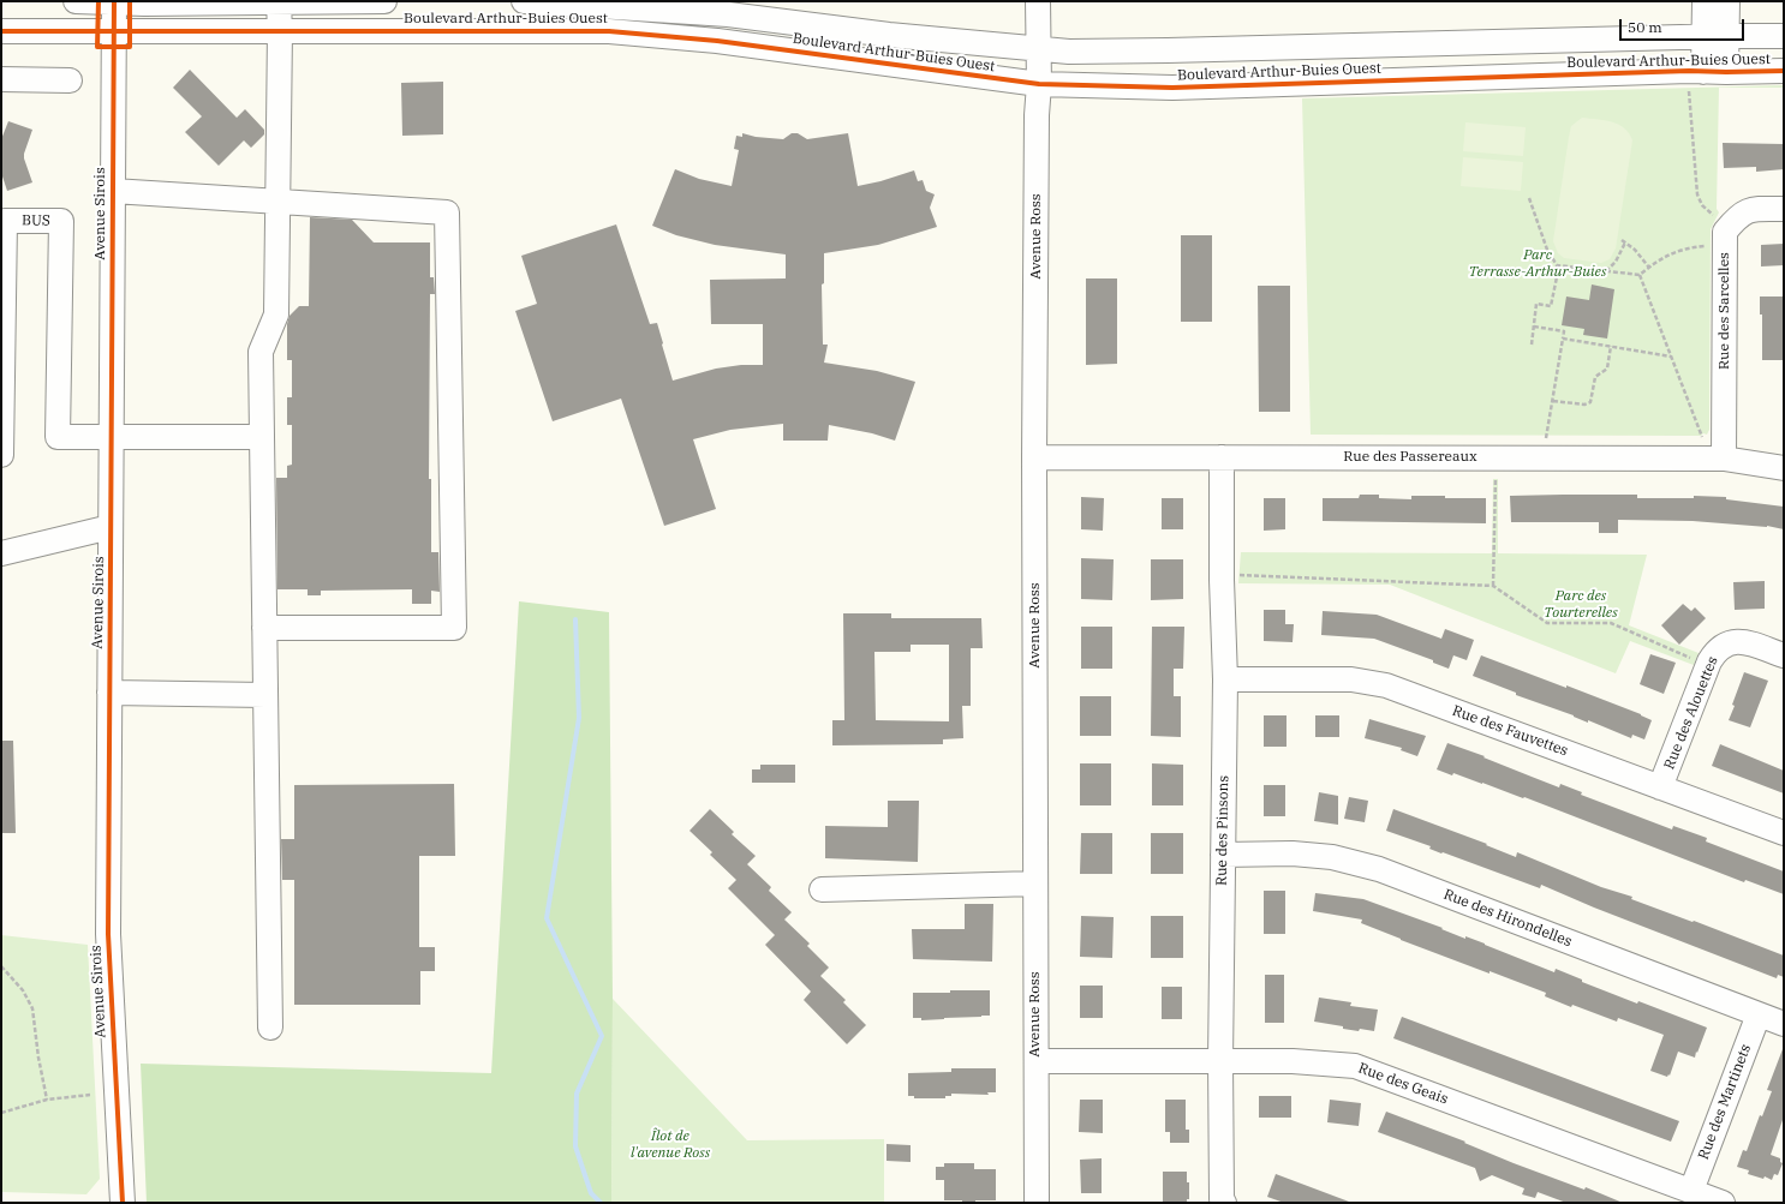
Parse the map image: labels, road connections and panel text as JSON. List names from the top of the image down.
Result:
{
  "streets": {
    "street": [
      "Boulevard Arthur-Buies Ouest",
      "Avenue Sirois",
      "BUS",
      "Avenue Ross",
      "Rue des Sarcelles",
      "Rue des Passereaux",
      "Rue des Alouettes",
      "Rue des Fauvettes",
      "Rue des Pinsons",
      "Rue des Hirondelles",
      "Rue des Geais",
      "Rue des Martinets"
    ]
  },
  "crossings": [
    ["Boulevard Arthur-Buies Ouest", "Avenue Sirois"],
    ["Boulevard Arthur-Buies Ouest", "Avenue Ross"],
    ["Avenue Sirois", "BUS"],
    ["Avenue Ross", "Rue des Passereaux"],
    ["Avenue Ross", "Rue des Geais"],
    ["Rue des Sarcelles", "Rue des Passereaux"],
    ["Rue des Passereaux", "Rue des Pinsons"],
    ["Rue des Alouettes", "Rue des Fauvettes"],
    ["Rue des Fauvettes", "Rue des Pinsons"],
    ["Rue des Pinsons", "Rue des Hirondelles"],
    ["Rue des Pinsons", "Rue des Geais"],
    ["Rue des Hirondelles", "Rue des Martinets"],
    ["Rue des Geais", "Rue des Martinets"]
  ],
  "parks": ["Parc Terrasse-Arthur-Buies", "Parc des Tourterelles", "Îlot de l'avenue Ross"],
  "scale_bar": "50 m"
}
